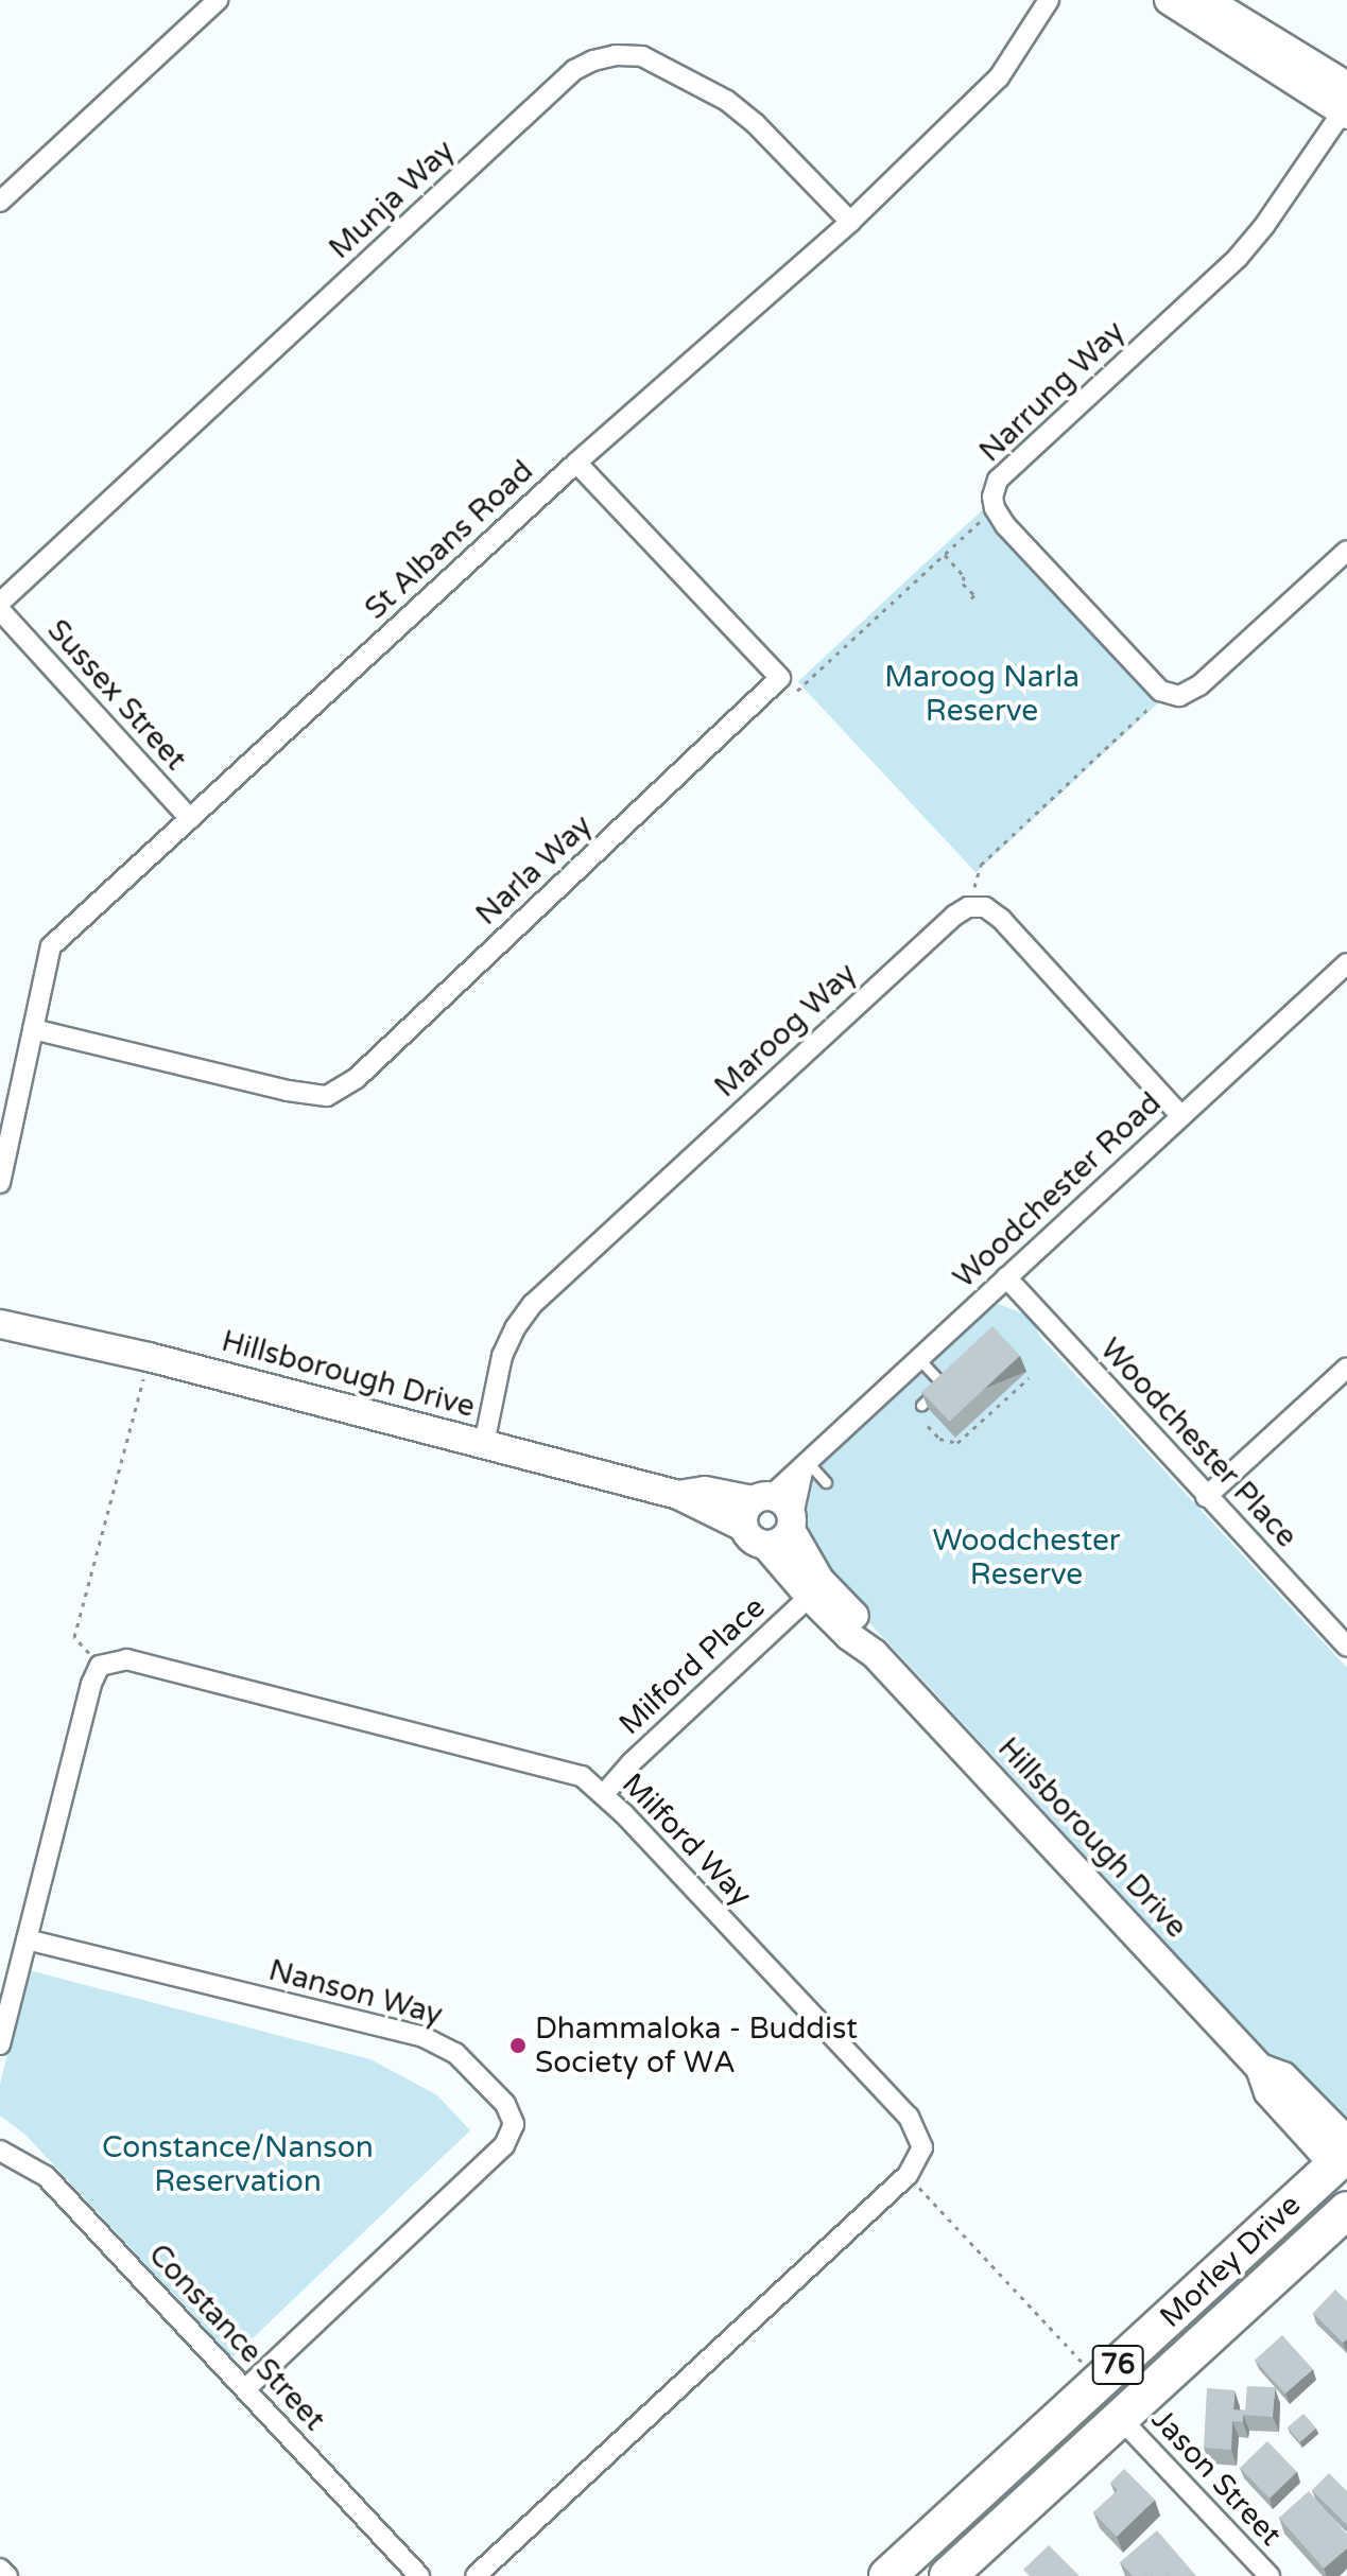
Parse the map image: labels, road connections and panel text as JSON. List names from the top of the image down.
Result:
{
  "streets": {
    "highway": ["Morley Drive", "76"],
    "street": [
      "Munja Way",
      "Narrung Way",
      "St Albans Road",
      "Sussex Street",
      "Narla Way",
      "Maroog Way",
      "Woodchester Road",
      "Hillsborough Drive",
      "Woodchester Place",
      "Milford Place",
      "Milford Way",
      "Nanson Way",
      "Constance Street",
      "Jason Street"
    ]
  },
  "crossings": [
    ["Munja Way", "St Albans Road"],
    ["St Albans Road", "Sussex Street"],
    ["St Albans Road", "Narla Way"],
    ["Maroog Way", "Hillsborough Drive"],
    ["Woodchester Road", "Hillsborough Drive"],
    ["Woodchester Road", "Woodchester Place"],
    ["Hillsborough Drive", "Milford Place"],
    ["Hillsborough Drive", "Morley Drive"],
    ["Milford Place", "Milford Way"],
    ["Nanson Way", "Constance Street"],
    ["Morley Drive", "Jason Street"]
  ],
  "parks": ["Maroog Narla Reserve", "Woodchester Reserve", "Constance/Nanson Reservation"],
  "places": ["Dhammaloka - Buddist Society of WA"]
}
